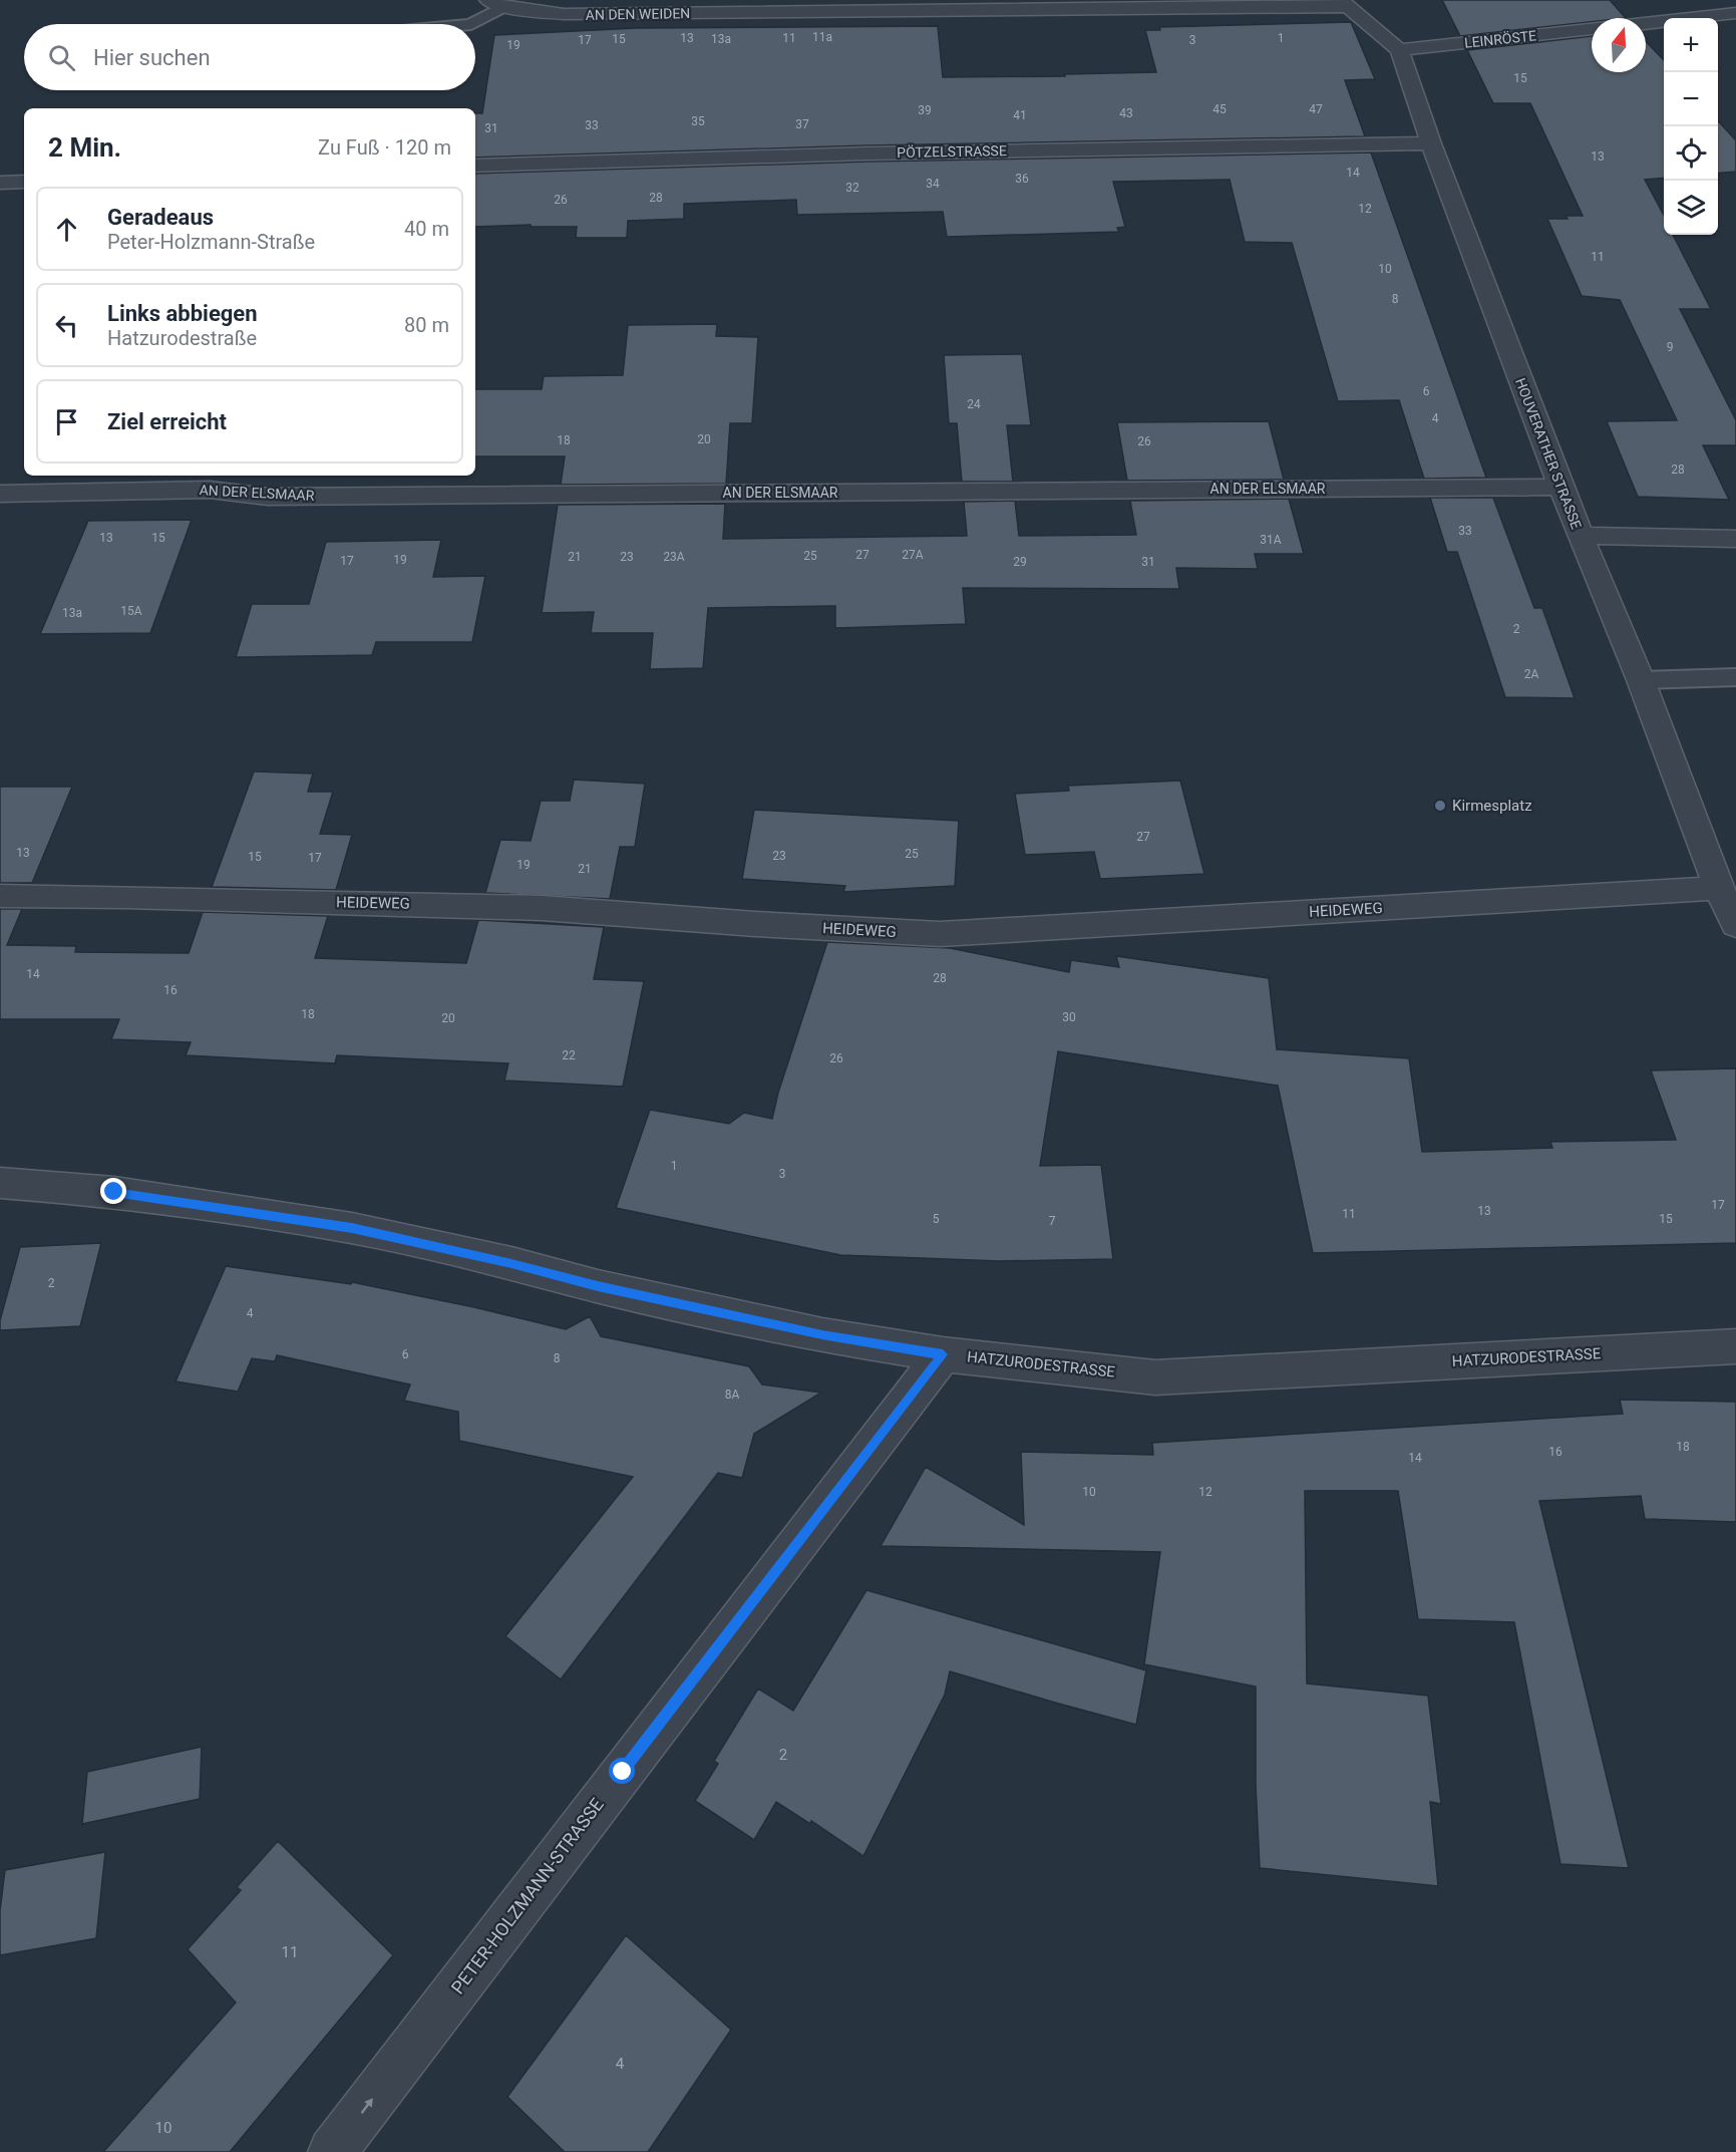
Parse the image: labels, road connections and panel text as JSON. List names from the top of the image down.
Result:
{
  "streets": {
    "street": [
      "AN DEN WEIDEN",
      "LEINRÖSTE",
      "PÖTZELSTRASSE",
      "HOUVERATHER STRASSE",
      "AN DER ELSMAAR",
      "HEIDEWEG",
      "HATZURODESTRASSE",
      "PETER-HOLZMANN-STRASSE"
    ]
  },
  "crossings": [
    ["AN DEN WEIDEN", "HOUVERATHER STRASSE"],
    ["LEINRÖSTE", "HOUVERATHER STRASSE"],
    ["PÖTZELSTRASSE", "HOUVERATHER STRASSE"],
    ["HOUVERATHER STRASSE", "AN DER ELSMAAR"],
    ["HOUVERATHER STRASSE", "HEIDEWEG"],
    ["HATZURODESTRASSE", "PETER-HOLZMANN-STRASSE"]
  ],
  "one_way": ["PETER-HOLZMANN-STRASSE"],
  "places": ["Kirmesplatz"],
  "house_numbers": [
    "11a",
    "13",
    "11",
    "1",
    "15",
    "13a",
    "17",
    "3",
    "19",
    "15",
    "45",
    "47",
    "39",
    "43",
    "41",
    "35",
    "37",
    "33",
    "31",
    "13",
    "14",
    "36",
    "34",
    "32",
    "28",
    "26",
    "12",
    "11",
    "10",
    "8",
    "9",
    "6",
    "24",
    "4",
    "20",
    "18",
    "26",
    "28",
    "33",
    "13",
    "15",
    "31A",
    "27",
    "27A",
    "25",
    "21",
    "23",
    "23A",
    "19",
    "17",
    "29",
    "31",
    "15A",
    "13a",
    "2",
    "2A",
    "27",
    "13",
    "25",
    "23",
    "15",
    "17",
    "19",
    "21",
    "14",
    "28",
    "16",
    "18",
    "30",
    "20",
    "22",
    "26",
    "1",
    "3",
    "17",
    "13",
    "11",
    "5",
    "15",
    "7",
    "2",
    "4",
    "6",
    "8",
    "8A",
    "18",
    "16",
    "14",
    "10",
    "12",
    "2",
    "11",
    "4",
    "10"
  ],
  "north": "top",
  "page": {
    "map_buttons": ["+", "−"],
    "search": "Hier suchen",
    "heading": ["2 Min.", "Zu Fuß · 120 m"],
    "list": [
      ["Geradeaus", "Peter-Holzmann-Straße", "40 m"],
      ["Links abbiegen", "Hatzurodestraße", "80 m"],
      "Ziel erreicht"
    ]
  }
}
